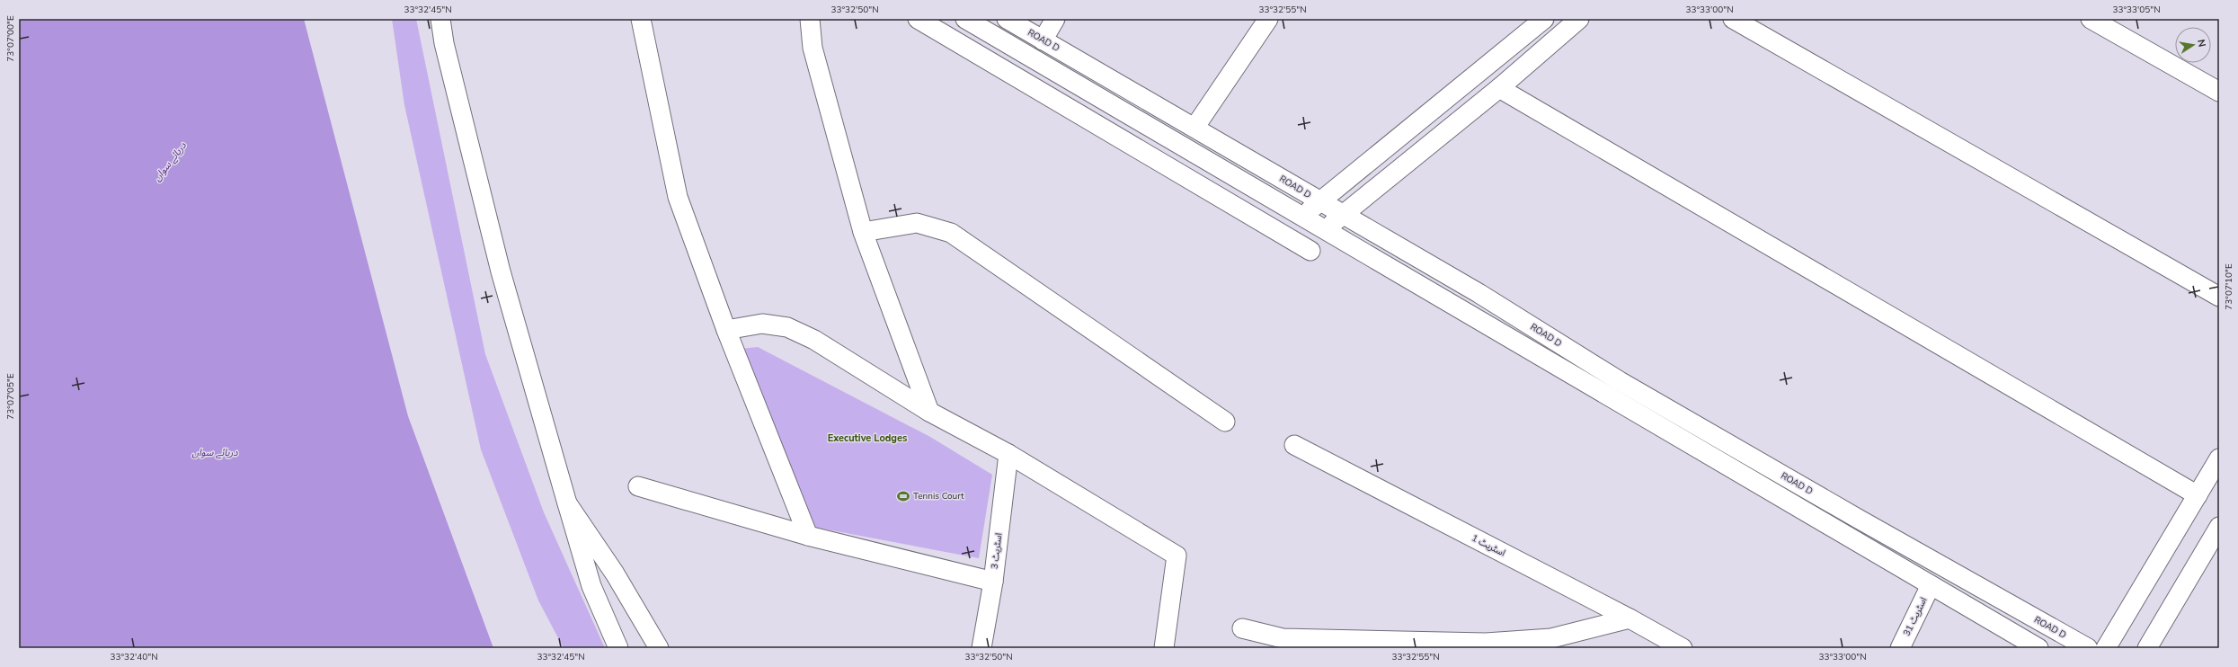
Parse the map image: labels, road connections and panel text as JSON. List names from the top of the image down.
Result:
{
  "streets": {
    "street": [
      "ROAD D",
      "اسٹریٹ 1",
      "اسٹریٹ 3",
      "اسٹریٹ 31"
    ]
  },
  "districts": ["Executive Lodges"],
  "water": ["دریائے سواں"],
  "places": {
    "sports": ["Tennis Court"]
  },
  "north": "right",
  "coordinates": [
    "33°32'45\"N",
    "33°32'50\"N",
    "33°32'55\"N",
    "33°33'00\"N",
    "33°33'05\"N",
    "73°07'00\"E",
    "73°07'10\"E",
    "73°07'05\"E",
    "33°32'40\"N"
  ]
}
